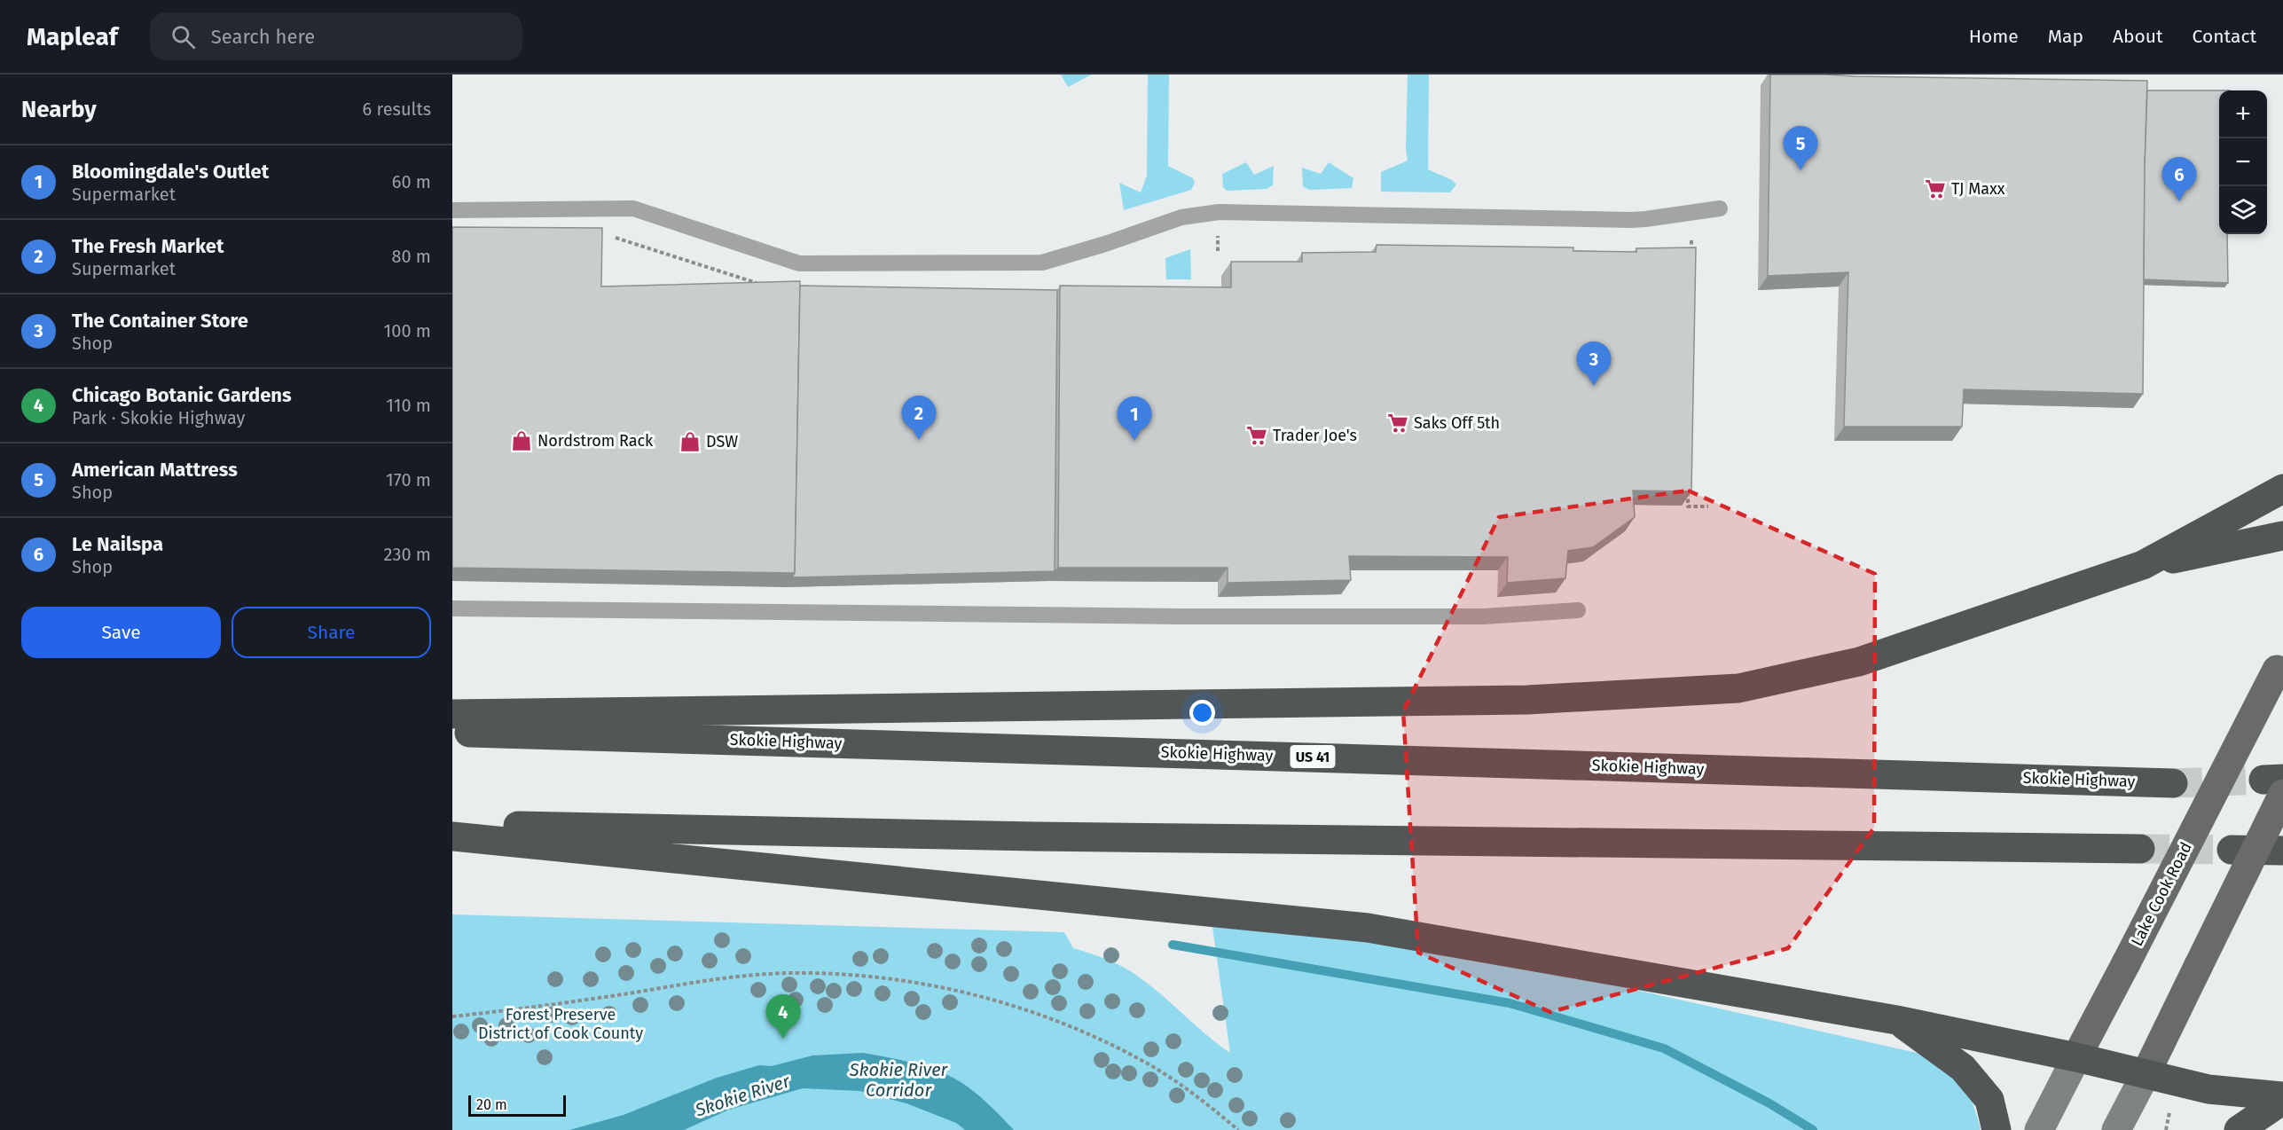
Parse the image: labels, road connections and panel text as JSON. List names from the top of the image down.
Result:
{
  "streets": {
    "highway": ["Skokie Highway", "US 41"],
    "main road": ["Lake Cook Road"]
  },
  "water": ["Skokie River Corridor", "Skokie River"],
  "parks": ["Forest Preserve District of Cook County"],
  "places": {
    "supermarket": ["TJ Maxx", "Saks Off 5th", "Trader Joe's"],
    "shop": ["Nordstrom Rack", "DSW"]
  },
  "scale_bar": "20 m",
  "page": {
    "header": "Mapleaf",
    "search": "Search here",
    "nav": [
      "Home",
      "Map",
      "About",
      "Contact"
    ],
    "heading": ["Nearby", "6 results"],
    "map_buttons": ["+", "−"],
    "pins": [
      "5",
      "6",
      "3",
      "2",
      "1",
      "4"
    ],
    "list": [
      {
        "mark": "1",
        "name": "Bloomingdale's Outlet",
        "note": "Supermarket",
        "value": "60 m"
      },
      {
        "mark": "2",
        "name": "The Fresh Market",
        "note": "Supermarket",
        "value": "80 m"
      },
      {
        "mark": "3",
        "name": "The Container Store",
        "note": "Shop",
        "value": "100 m"
      },
      {
        "mark": "4",
        "name": "Chicago Botanic Gardens",
        "note": "Park · Skokie Highway",
        "value": "110 m"
      },
      {
        "mark": "5",
        "name": "American Mattress",
        "note": "Shop",
        "value": "170 m"
      },
      {
        "mark": "6",
        "name": "Le Nailspa",
        "note": "Shop",
        "value": "230 m"
      }
    ],
    "buttons": ["Save", "Share"],
    "scale": "20 m"
  }
}
